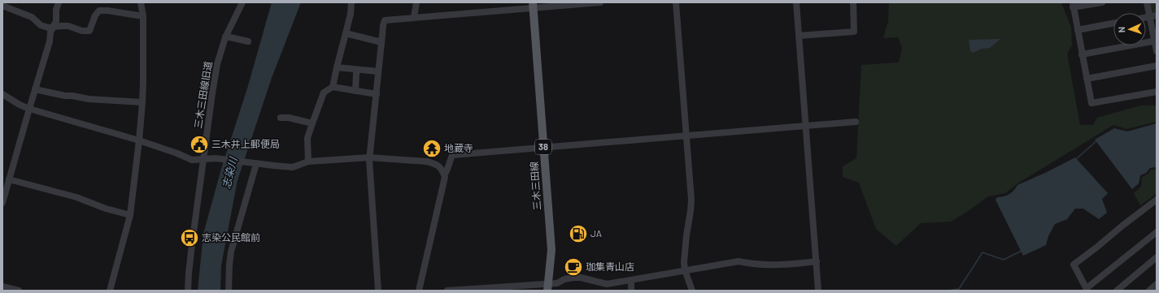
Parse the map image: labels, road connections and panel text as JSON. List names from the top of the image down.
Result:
{
  "streets": {
    "main road": ["38", "三木三田線"],
    "street": ["三木三田線旧道"]
  },
  "water": ["志染川"],
  "places": {
    "public building": ["三木井上郵便局"],
    "temple": ["地蔵寺"],
    "fuel station": ["JA"],
    "bus stop": ["志染公民館前"],
    "cafe": ["珈集青山店"]
  },
  "north": "left"
}
